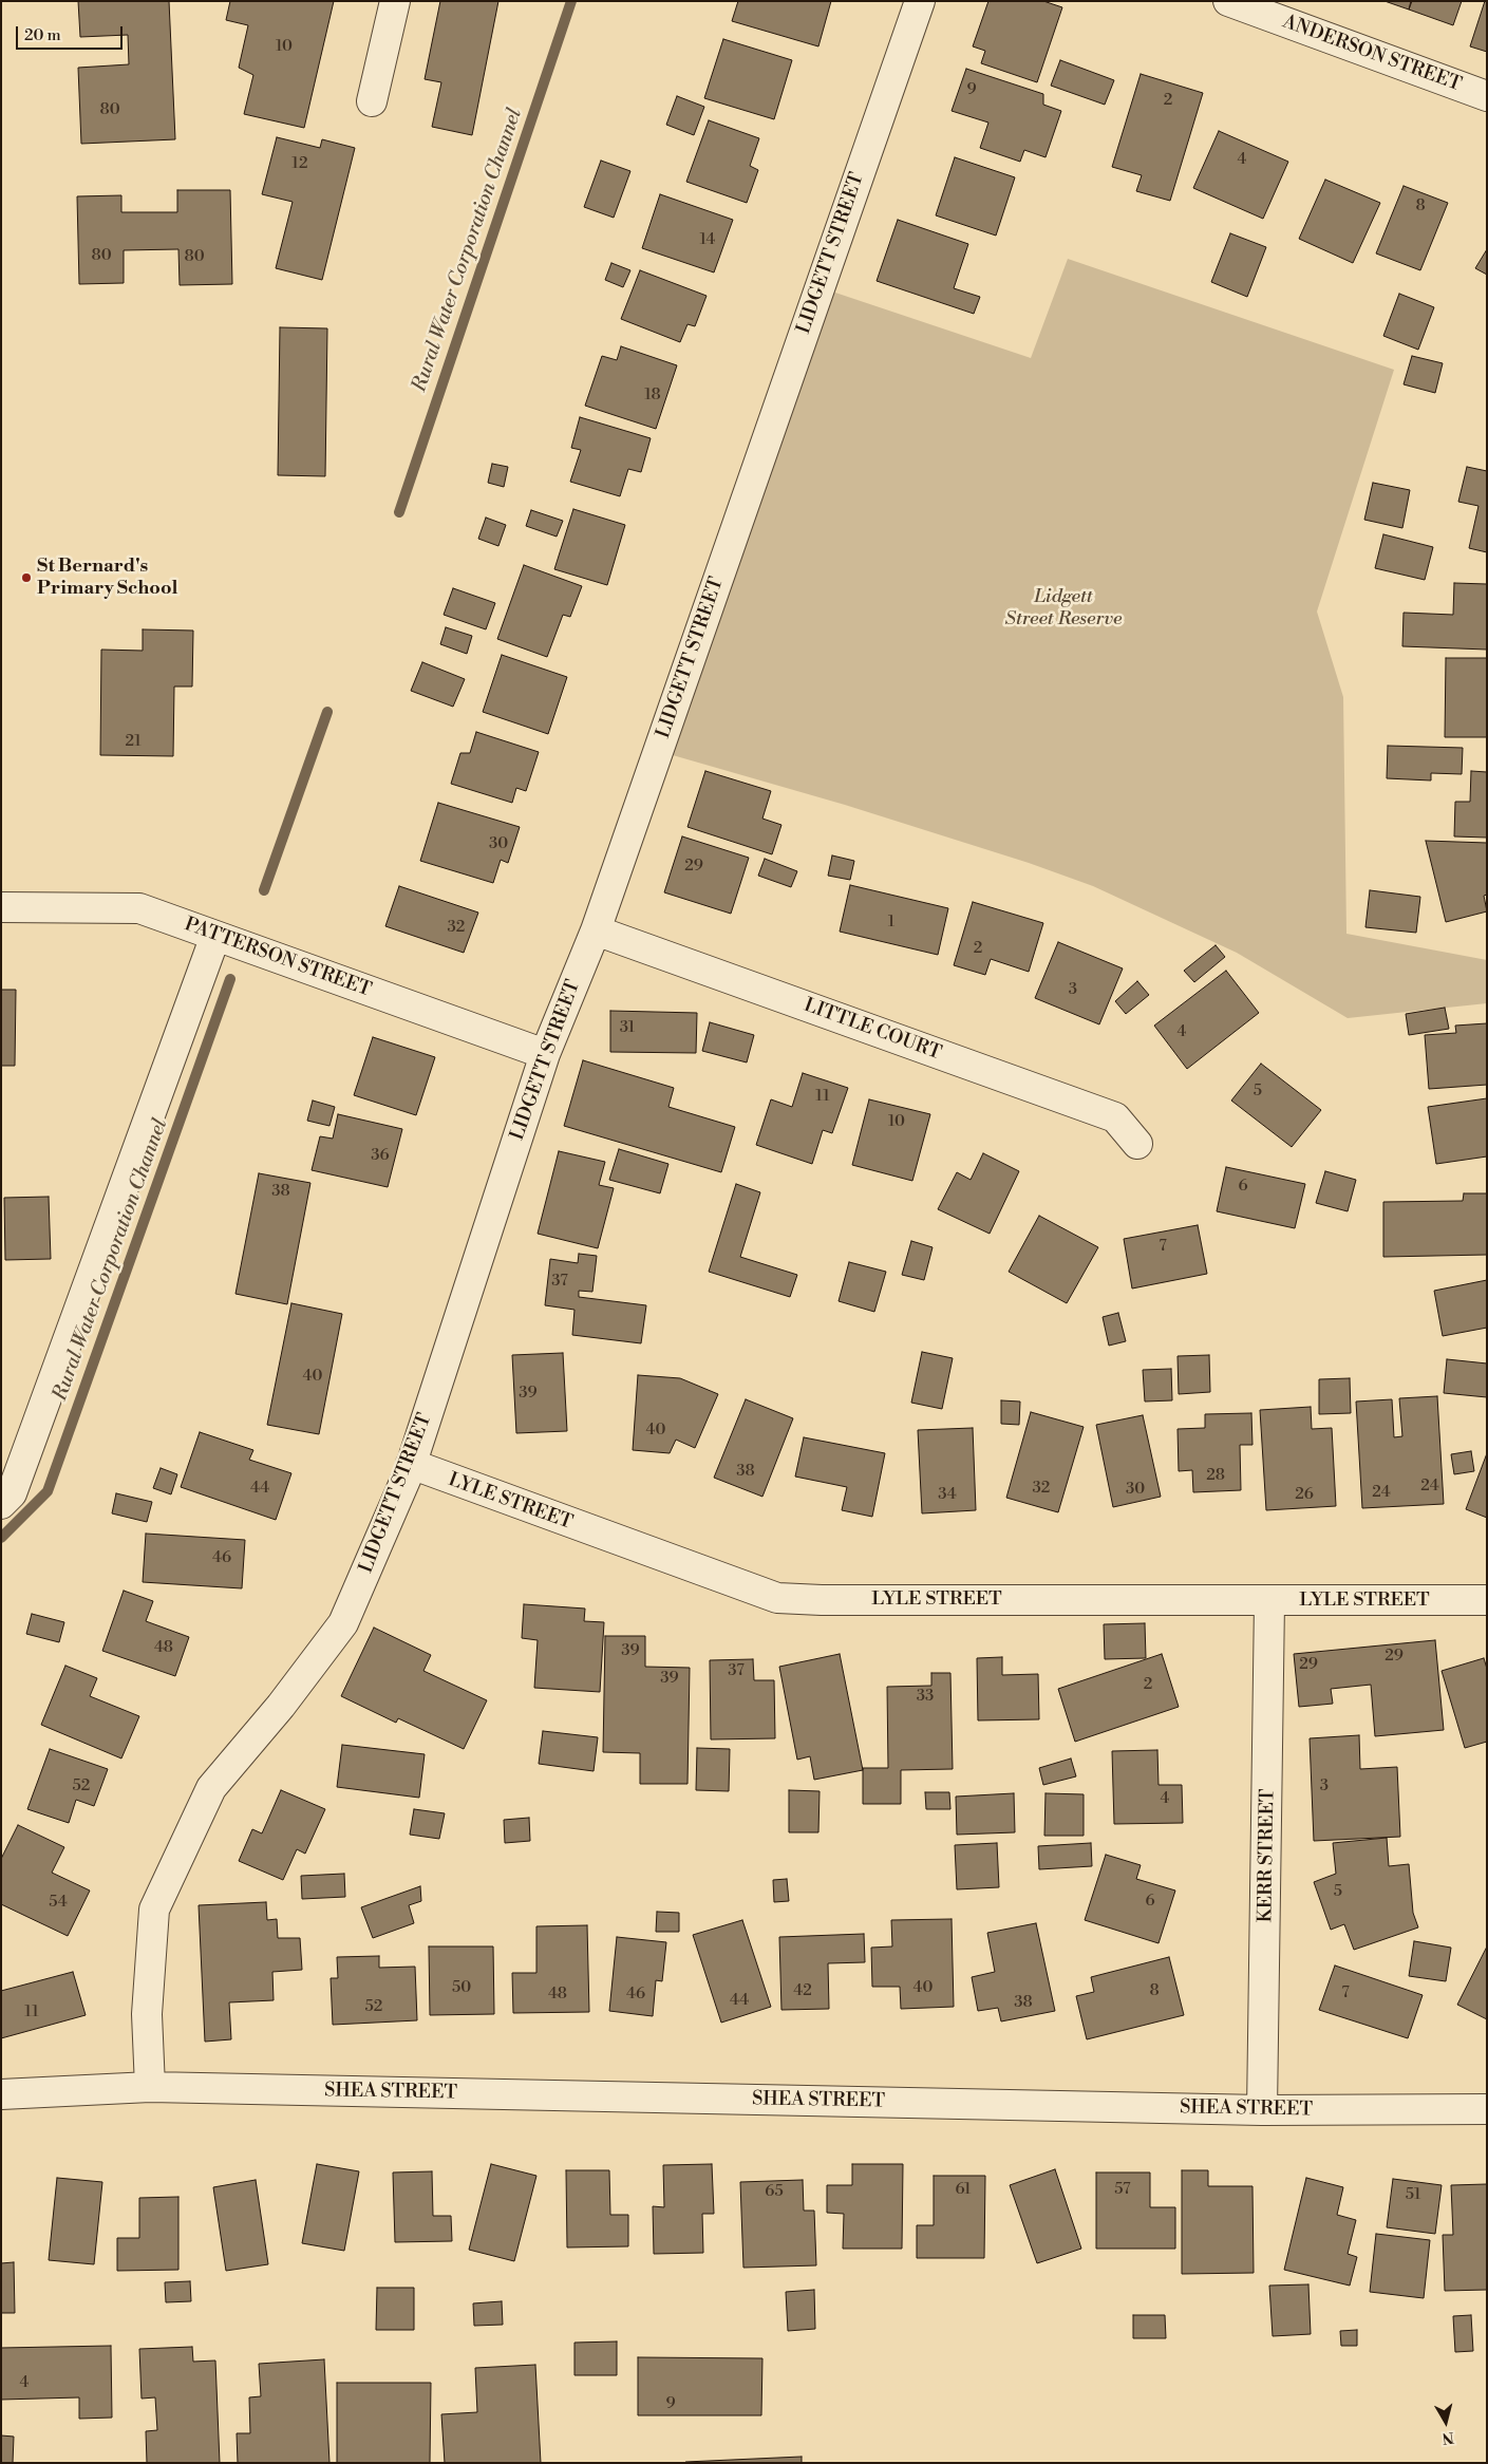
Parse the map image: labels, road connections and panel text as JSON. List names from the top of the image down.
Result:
{
  "streets": {
    "street": [
      "ANDERSON STREET",
      "LIDGETT STREET",
      "PATTERSON STREET",
      "LITTLE COURT",
      "LYLE STREET",
      "KERR STREET",
      "SHEA STREET"
    ]
  },
  "crossings": [
    ["LIDGETT STREET", "PATTERSON STREET"],
    ["LIDGETT STREET", "LITTLE COURT"],
    ["LIDGETT STREET", "LYLE STREET"],
    ["LIDGETT STREET", "SHEA STREET"],
    ["LYLE STREET", "KERR STREET"],
    ["KERR STREET", "SHEA STREET"]
  ],
  "water": ["Rural Water Corporation Channel"],
  "parks": ["Lidgett Street Reserve"],
  "places": ["St Bernard's Primary School"],
  "house_numbers": [
    "10",
    "9",
    "2",
    "80",
    "4",
    "12",
    "8",
    "14",
    "80",
    "80",
    "18",
    "21",
    "30",
    "29",
    "1",
    "32",
    "2",
    "3",
    "31",
    "4",
    "5",
    "11",
    "10",
    "36",
    "6",
    "38",
    "7",
    "37",
    "40",
    "39",
    "40",
    "38",
    "28",
    "24",
    "44",
    "32",
    "30",
    "24",
    "34",
    "26",
    "46",
    "48",
    "39",
    "29",
    "29",
    "37",
    "39",
    "2",
    "33",
    "52",
    "3",
    "4",
    "5",
    "6",
    "54",
    "50",
    "40",
    "42",
    "8",
    "7",
    "48",
    "46",
    "44",
    "38",
    "52",
    "11",
    "61",
    "57",
    "65",
    "51",
    "4",
    "9"
  ],
  "scale_bar": "20 m",
  "north": "bottom"
}
